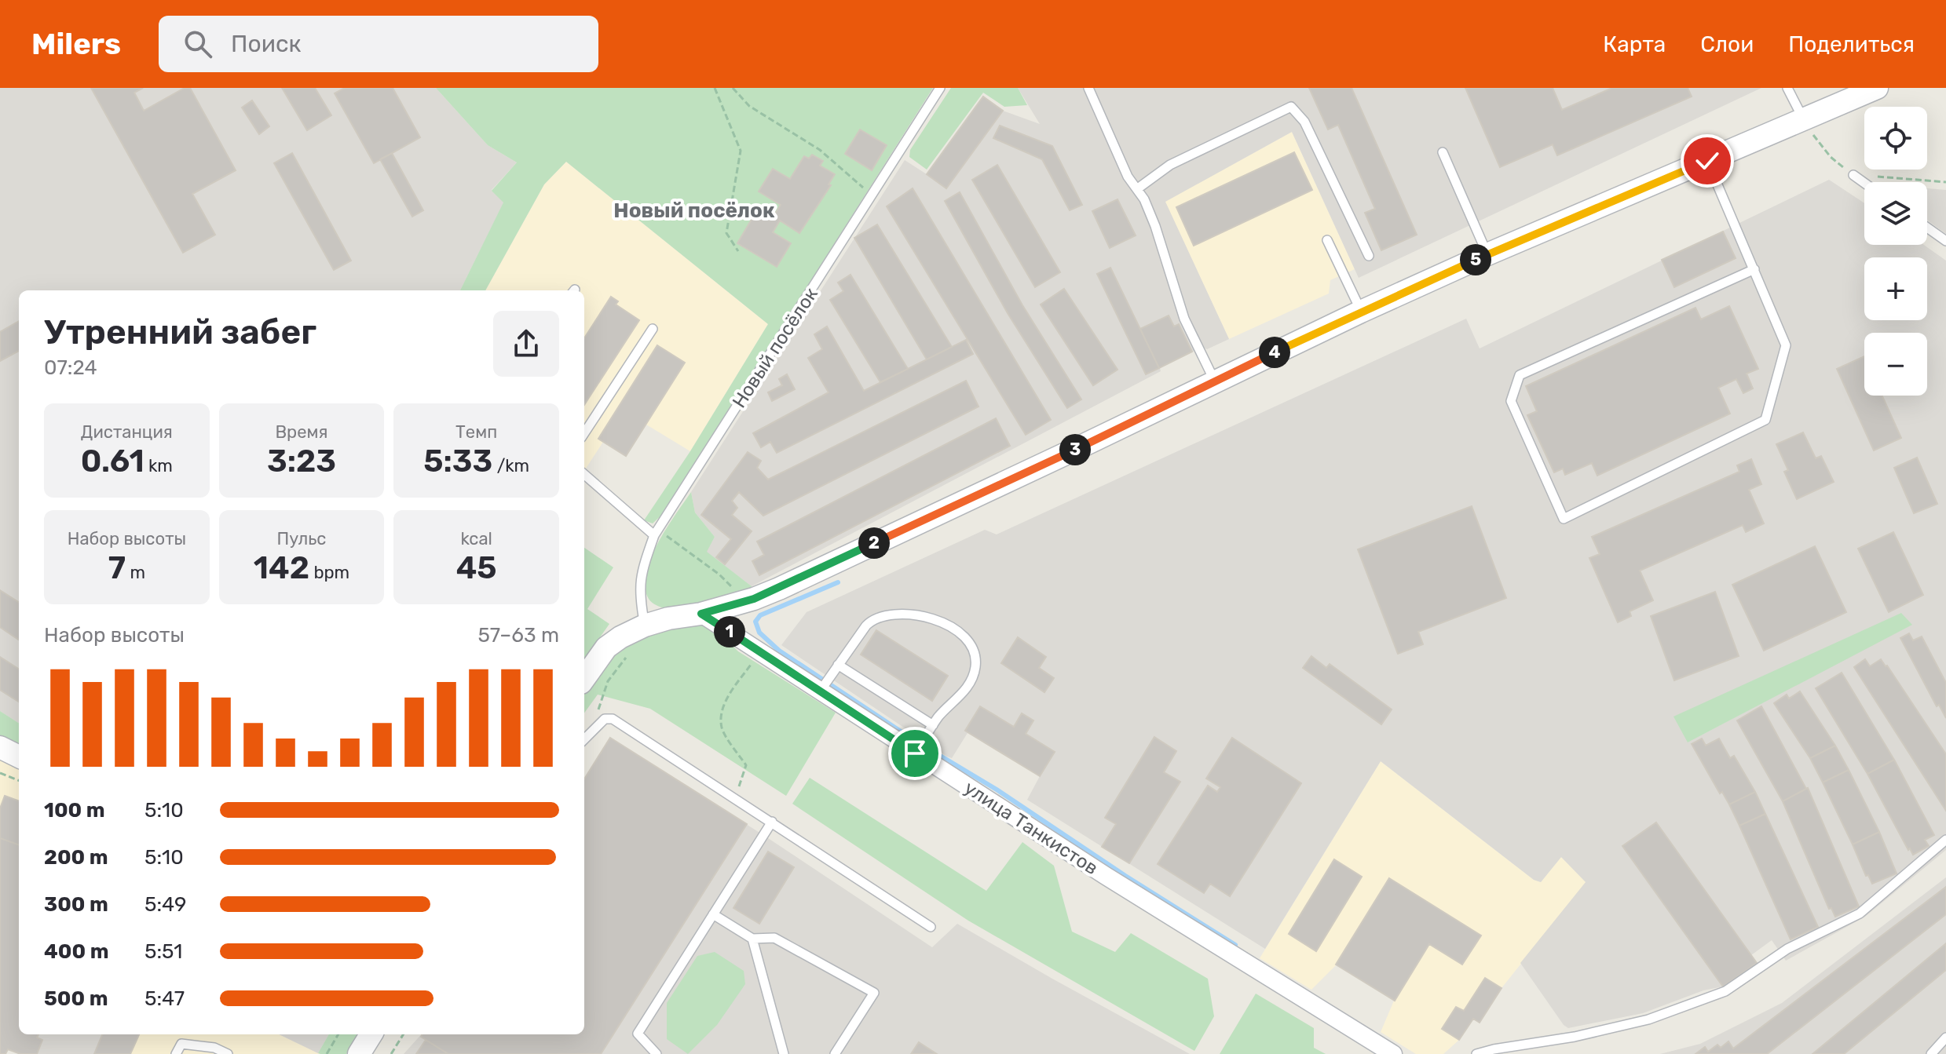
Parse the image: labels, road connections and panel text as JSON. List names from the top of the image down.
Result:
{
  "streets": {
    "street": ["улица Танкистов"],
    "lane": ["Новый посёлок"]
  },
  "districts": ["Новый посёлок"],
  "page": {
    "header": "Milers",
    "search": "Поиск",
    "nav": ["Карта", "Слои", "Поделиться"],
    "map_buttons": ["+", "−"],
    "pins": [
      "5",
      "4",
      "3",
      "2",
      "1"
    ],
    "heading": ["Утренний забег", "07:24"],
    "stats": [
      ["Дистанция", "0.61 km"],
      ["Время", "3:23"],
      ["Темп", "5:33 /km"],
      ["Набор высоты", "7 m"],
      ["Пульс", "142 bpm"],
      ["kcal", "45"]
    ],
    "chart": ["Набор высоты", "57–63 m"],
    "list": [
      {
        "name": "100 m",
        "note": "5:10"
      },
      {
        "name": "200 m",
        "note": "5:10"
      },
      {
        "name": "300 m",
        "note": "5:49"
      },
      {
        "name": "400 m",
        "note": "5:51"
      },
      {
        "name": "500 m",
        "note": "5:47"
      }
    ]
  }
}
